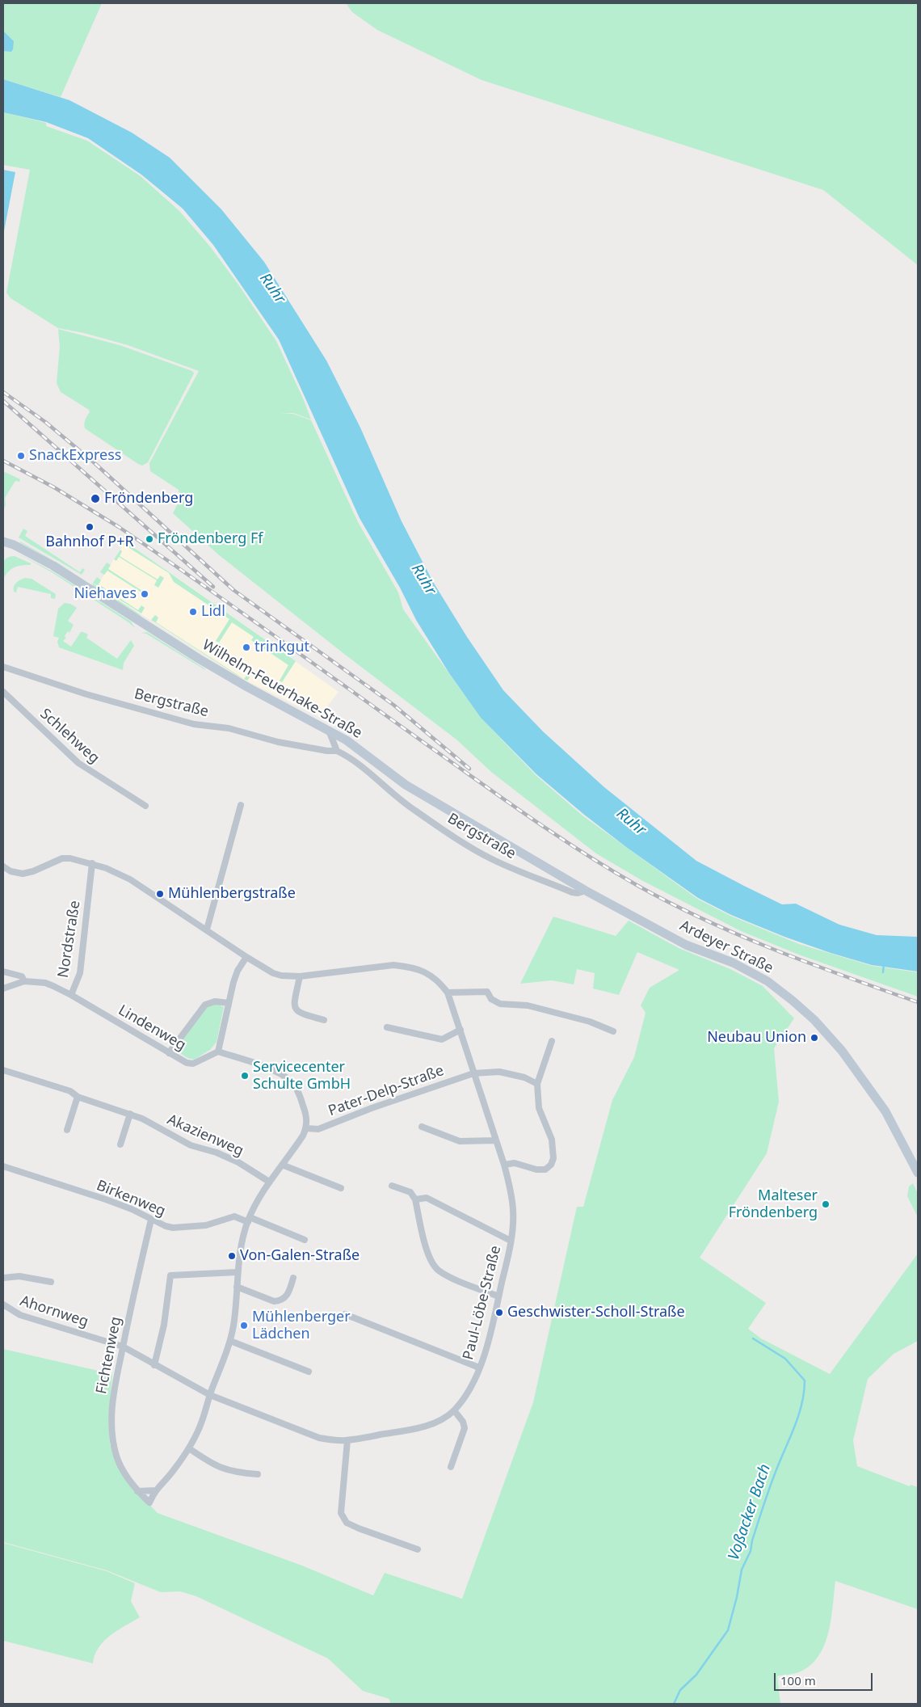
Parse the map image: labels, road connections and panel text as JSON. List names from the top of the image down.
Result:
{
  "streets": {
    "main road": ["Wilhelm-Feuerhake-Straße", "Ardeyer Straße"],
    "street": [
      "Bergstraße",
      "Schlehweg",
      "Nordstraße",
      "Lindenweg",
      "Pater-Delp-Straße",
      "Akazienweg",
      "Birkenweg",
      "Paul-Löbe-Straße",
      "Ahornweg",
      "Fichtenweg"
    ]
  },
  "crossings": [
    ["Wilhelm-Feuerhake-Straße", "Bergstraße"],
    ["Wilhelm-Feuerhake-Straße", "Ardeyer Straße"],
    ["Bergstraße", "Ardeyer Straße"],
    ["Nordstraße", "Lindenweg"],
    ["Pater-Delp-Straße", "Paul-Löbe-Straße"],
    ["Birkenweg", "Fichtenweg"],
    ["Paul-Löbe-Straße", "Ahornweg"],
    ["Paul-Löbe-Straße", "Fichtenweg"],
    ["Ahornweg", "Fichtenweg"]
  ],
  "water": ["Ruhr", "Voßacker Bach"],
  "places": [
    "SnackExpress",
    "Fröndenberg",
    "Bahnhof P+R",
    "Fröndenberg Ff",
    "Niehaves",
    "Lidl",
    "trinkgut",
    "Mühlenbergstraße",
    "Neubau Union",
    "Servicecenter Schulte GmbH",
    "Malteser Fröndenberg",
    "Von-Galen-Straße",
    "Geschwister-Scholl-Straße",
    "Mühlenberger Lädchen"
  ],
  "scale_bar": "100 m"
}
